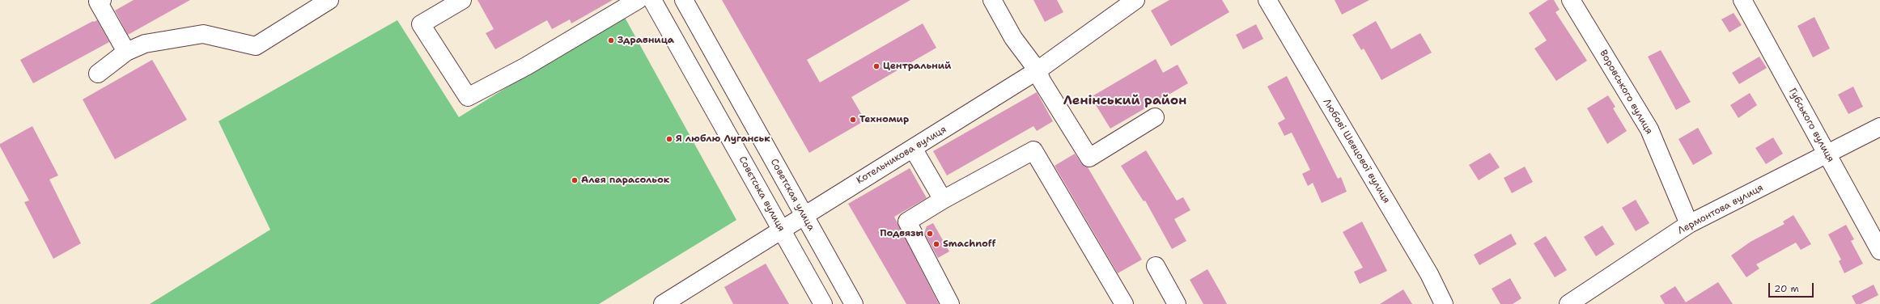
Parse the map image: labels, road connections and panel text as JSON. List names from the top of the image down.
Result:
{
  "streets": {
    "street": [
      "Воровського вулиця",
      "Губського вулиця",
      "Любові Шевцової вулиця",
      "Котельникова вулиця",
      "Совєтська вулиця",
      "Советская улица",
      "Лермонтова вулиця"
    ]
  },
  "crossings": [
    ["Воровського вулиця", "Лермонтова вулиця"],
    ["Губського вулиця", "Лермонтова вулиця"],
    ["Котельникова вулиця", "Совєтська вулиця"],
    ["Котельникова вулиця", "Советская улица"]
  ],
  "districts": ["Ленінський район"],
  "places": [
    "Здравница",
    "Центральний",
    "Техномир",
    "Я люблю Луганськ",
    "Алея парасольок",
    "Подвязы",
    "Smachnoff"
  ],
  "scale_bar": "20 m"
}
